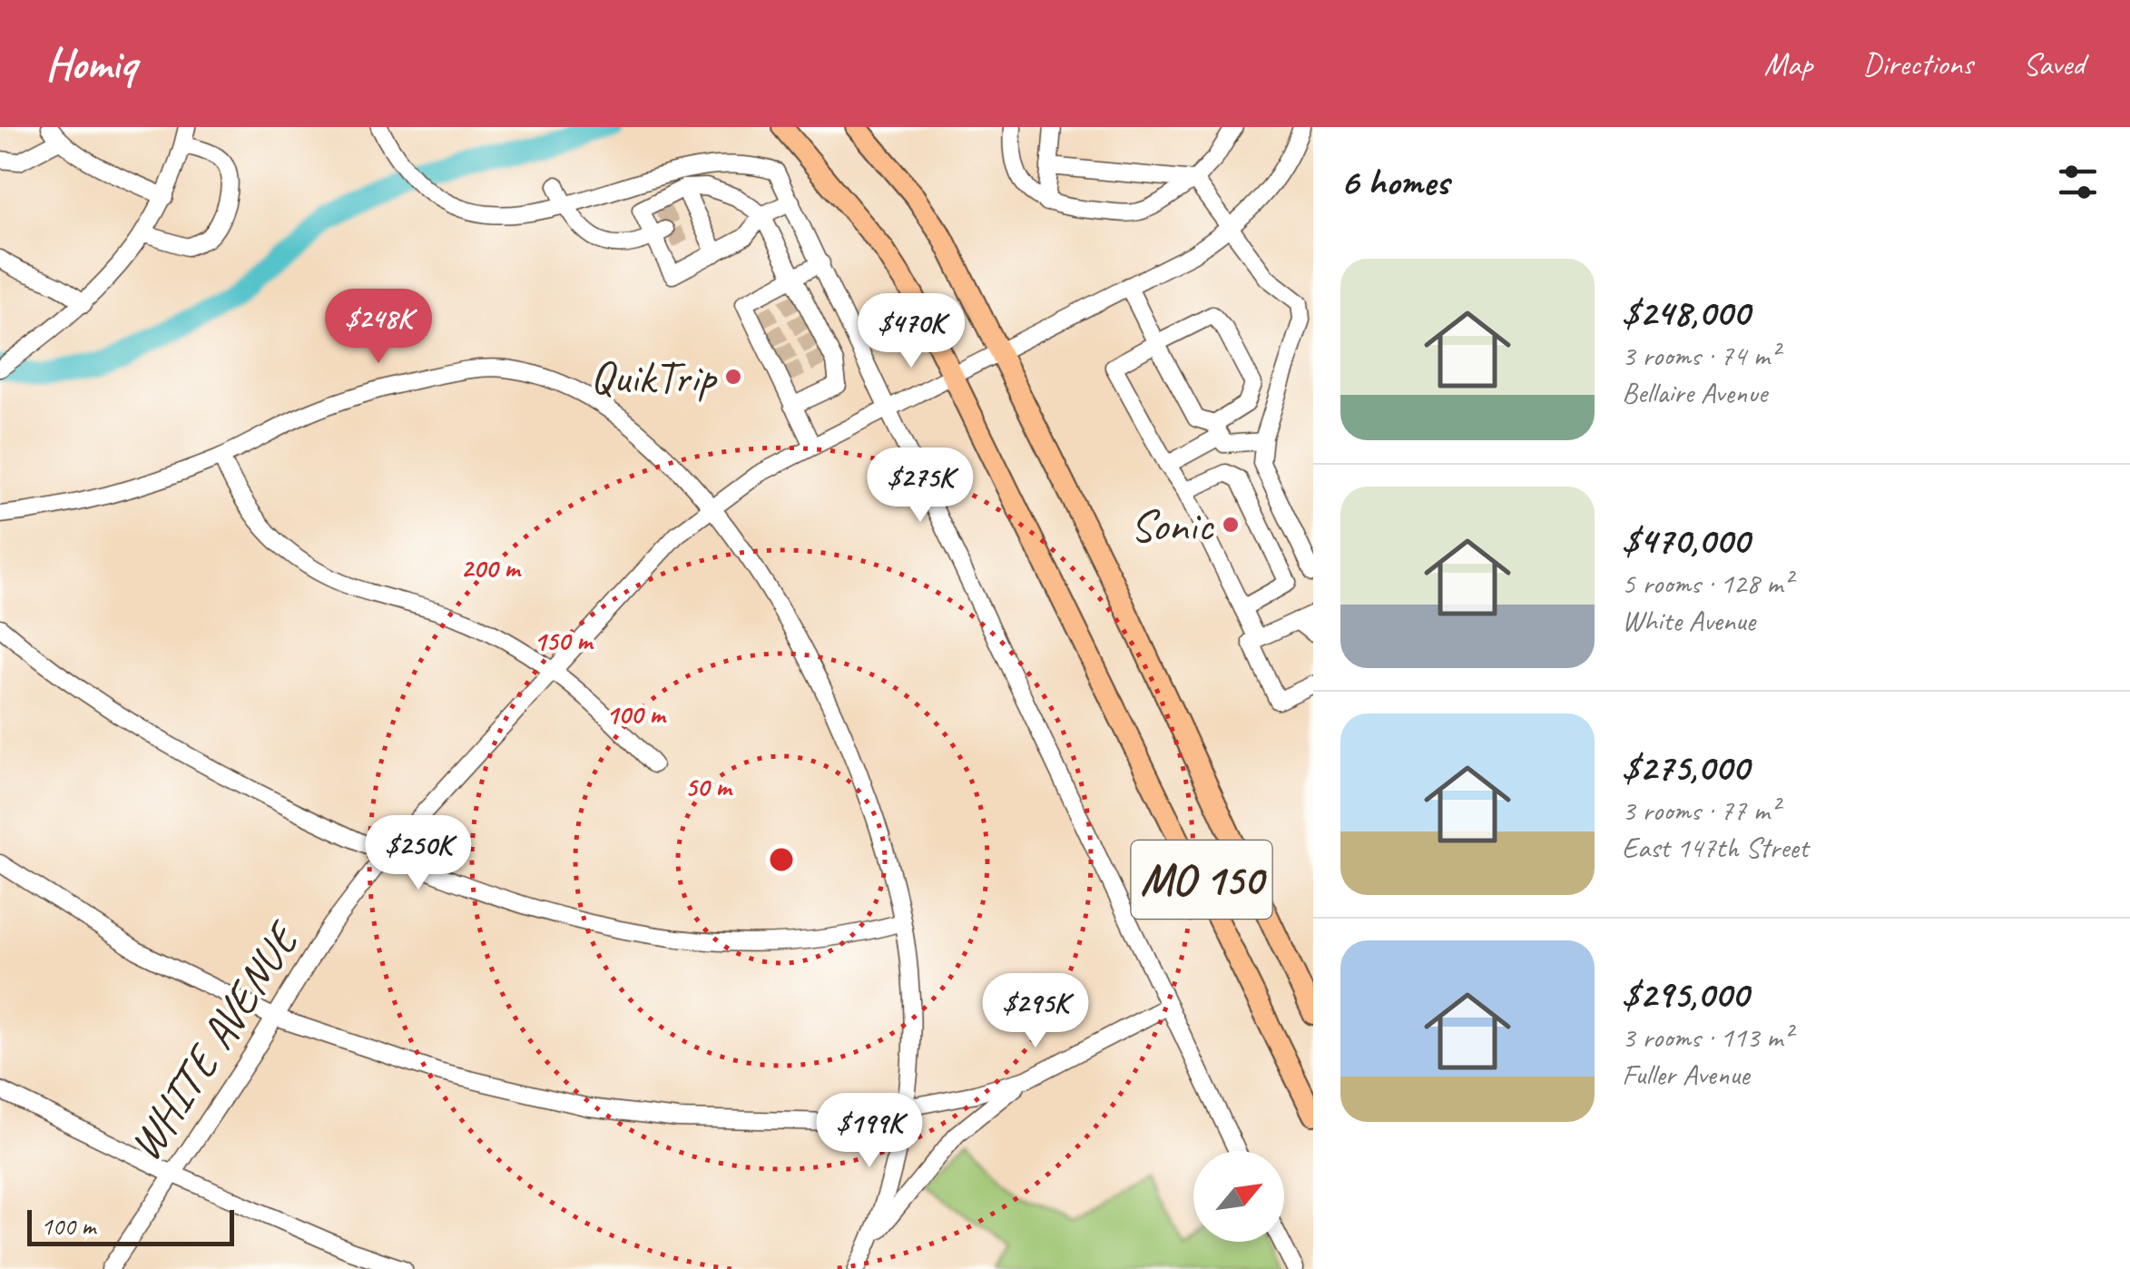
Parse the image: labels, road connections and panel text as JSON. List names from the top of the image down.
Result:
{
  "streets": {
    "main road": ["MO 150"],
    "street": ["WHITE AVENUE"]
  },
  "crossings": [
    ["MO 150", "WHITE AVENUE"]
  ],
  "places": ["QuikTrip", "Sonic"],
  "scale_bar": "100 m",
  "north": "top right",
  "page": {
    "header": "Homiq",
    "nav": ["Map", "Directions", "Saved"],
    "heading": "6 homes",
    "list": [
      {
        "name": "$248,000",
        "note": "3 rooms · 74 m² · Bellaire Avenue"
      },
      {
        "name": "$470,000",
        "note": "5 rooms · 128 m² · White Avenue"
      },
      {
        "name": "$275,000",
        "note": "3 rooms · 77 m² · East 147th Street"
      },
      {
        "name": "$295,000",
        "note": "3 rooms · 113 m² · Fuller Avenue"
      }
    ],
    "price": [
      "$248K",
      "$470K",
      "$275K",
      "$250K",
      "$295K",
      "$199K"
    ],
    "scale": "100 m"
  },
  "rings": [
    "200 m",
    "150 m",
    "100 m",
    "50 m"
  ]
}
